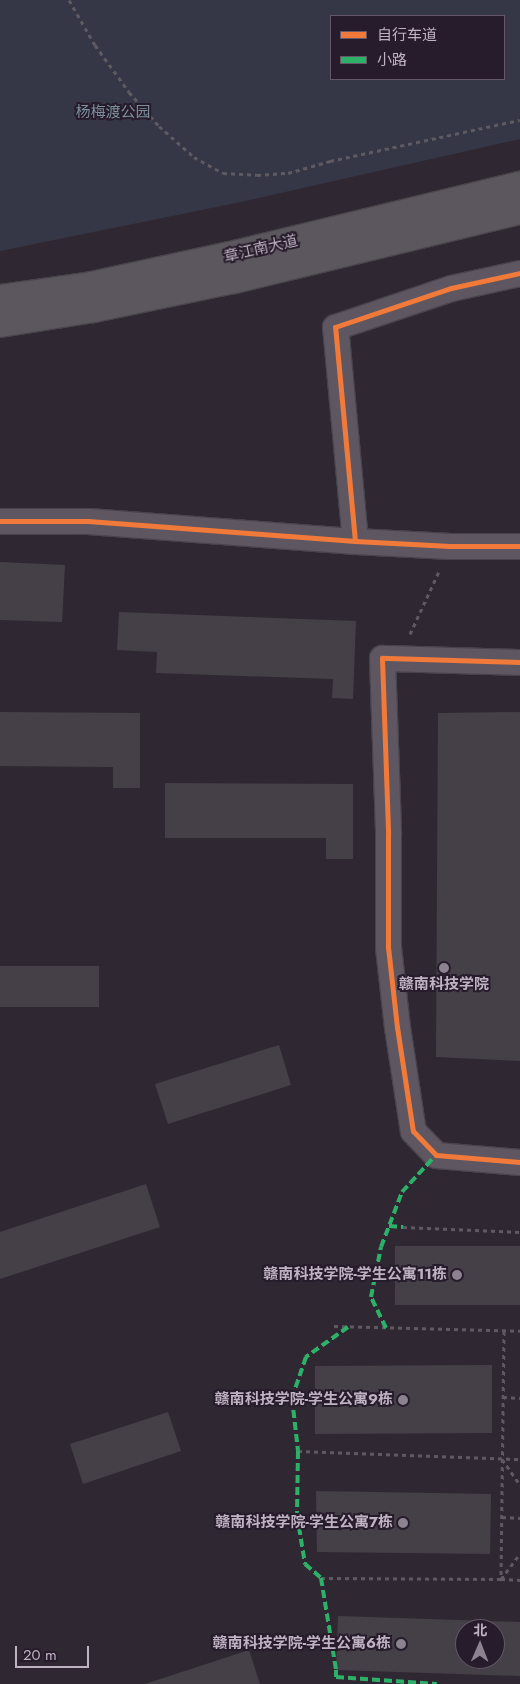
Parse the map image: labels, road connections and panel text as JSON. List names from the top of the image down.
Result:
{
  "streets": {
    "main road": ["章江南大道"]
  },
  "parks": ["杨梅渡公园"],
  "places": [
    "赣南科技学院",
    "赣南科技学院-学生公寓11栋",
    "赣南科技学院-学生公寓9栋",
    "赣南科技学院-学生公寓7栋",
    "赣南科技学院-学生公寓6栋"
  ],
  "legend": ["自行车道", "小路"],
  "scale_bar": "20 m",
  "north": "top"
}
